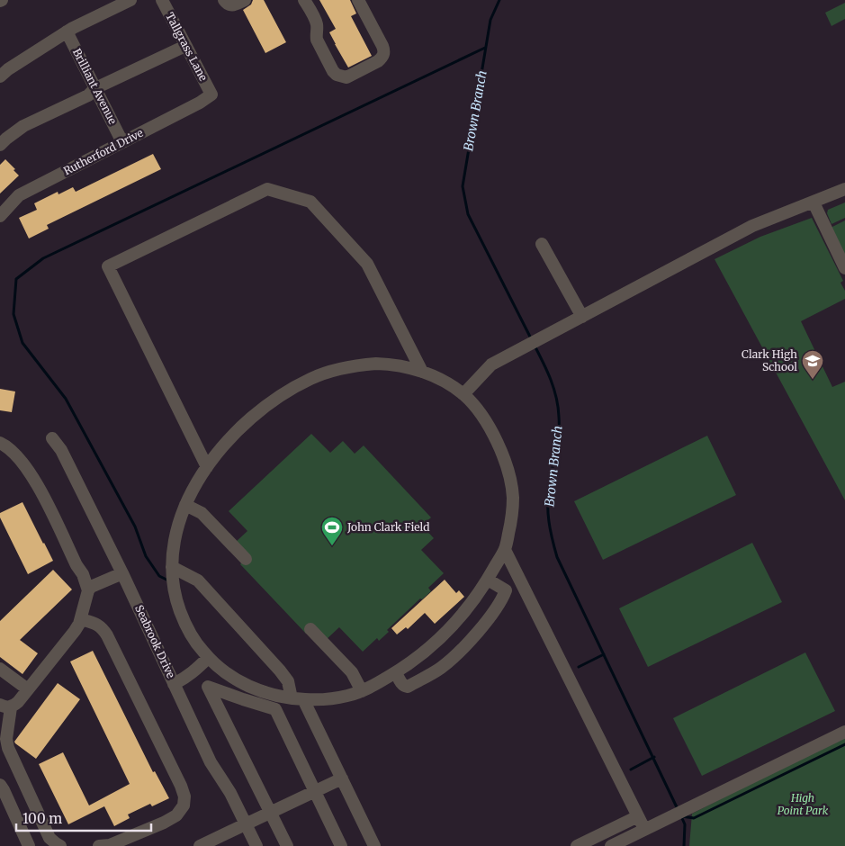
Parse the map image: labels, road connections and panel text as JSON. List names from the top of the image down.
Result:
{
  "streets": {
    "street": [
      "Tallgrass Lane",
      "Brilliant Avenue",
      "Rutherford Drive",
      "Seabrook Drive"
    ]
  },
  "crossings": [
    ["Tallgrass Lane", "Rutherford Drive"],
    ["Brilliant Avenue", "Rutherford Drive"]
  ],
  "water": ["Brown Branch"],
  "parks": ["High Point Park"],
  "places": {
    "school or university": ["Clark High School"],
    "sports": ["John Clark Field"]
  },
  "scale_bar": "100 m"
}
